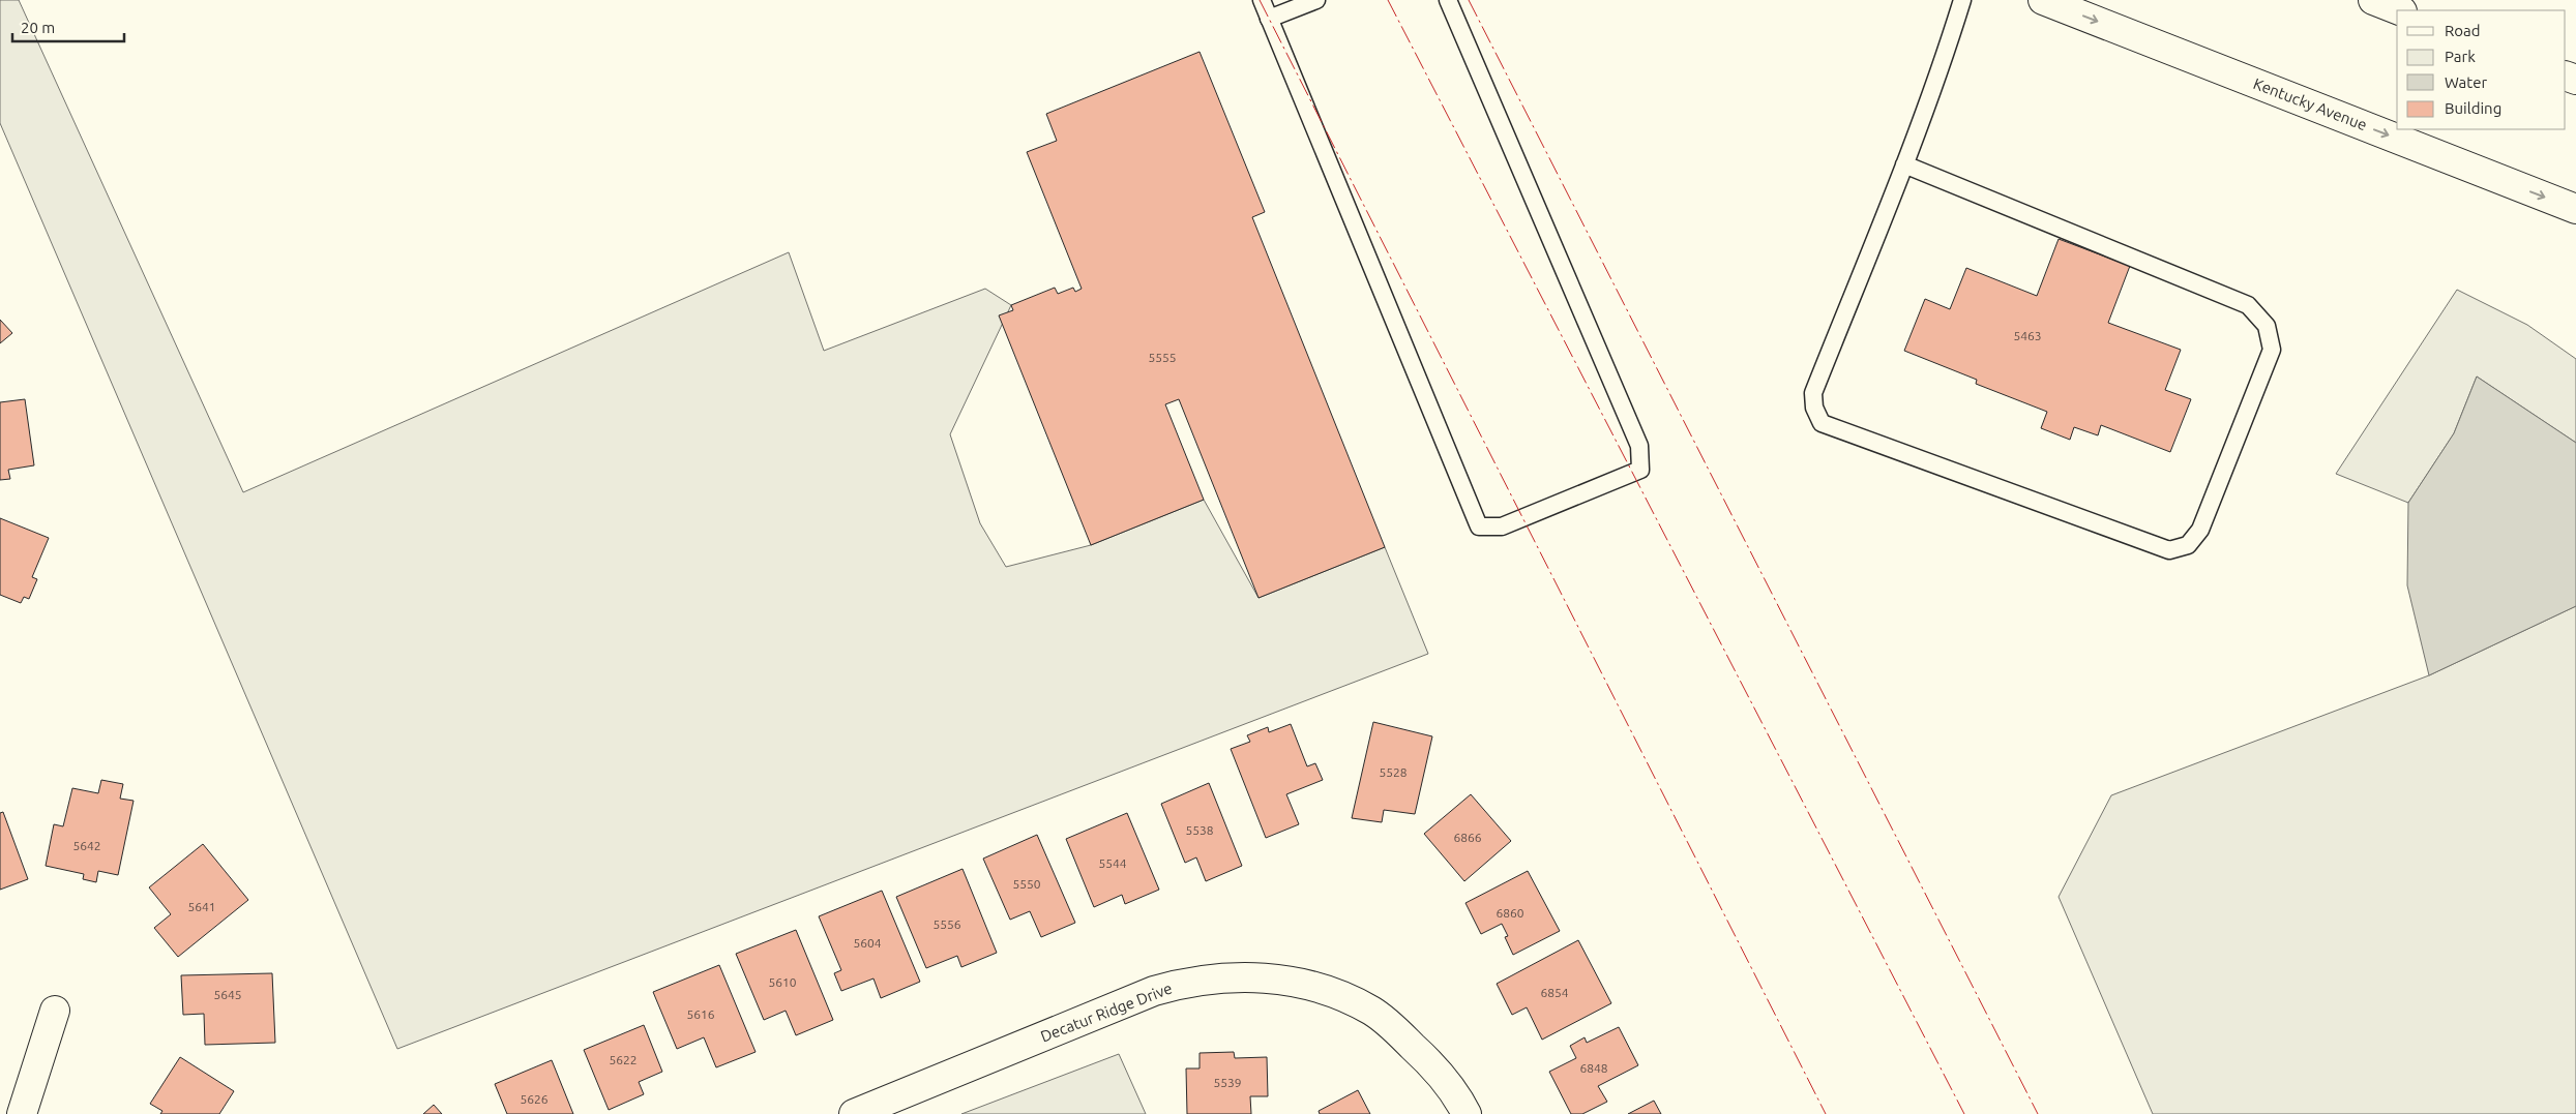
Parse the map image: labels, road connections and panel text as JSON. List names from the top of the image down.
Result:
{
  "streets": {
    "street": ["Kentucky Avenue", "Decatur Ridge Drive"]
  },
  "one_way": ["Kentucky Avenue"],
  "house_numbers": [
    "5463",
    "5555",
    "5528",
    "5538",
    "6866",
    "5642",
    "5544",
    "5550",
    "5641",
    "6860",
    "5556",
    "5604",
    "5610",
    "6854",
    "5645",
    "5616",
    "5622",
    "6848",
    "5539",
    "5626"
  ],
  "legend": [
    "Road",
    "Park",
    "Water",
    "Building"
  ],
  "scale_bar": "20 m"
}
